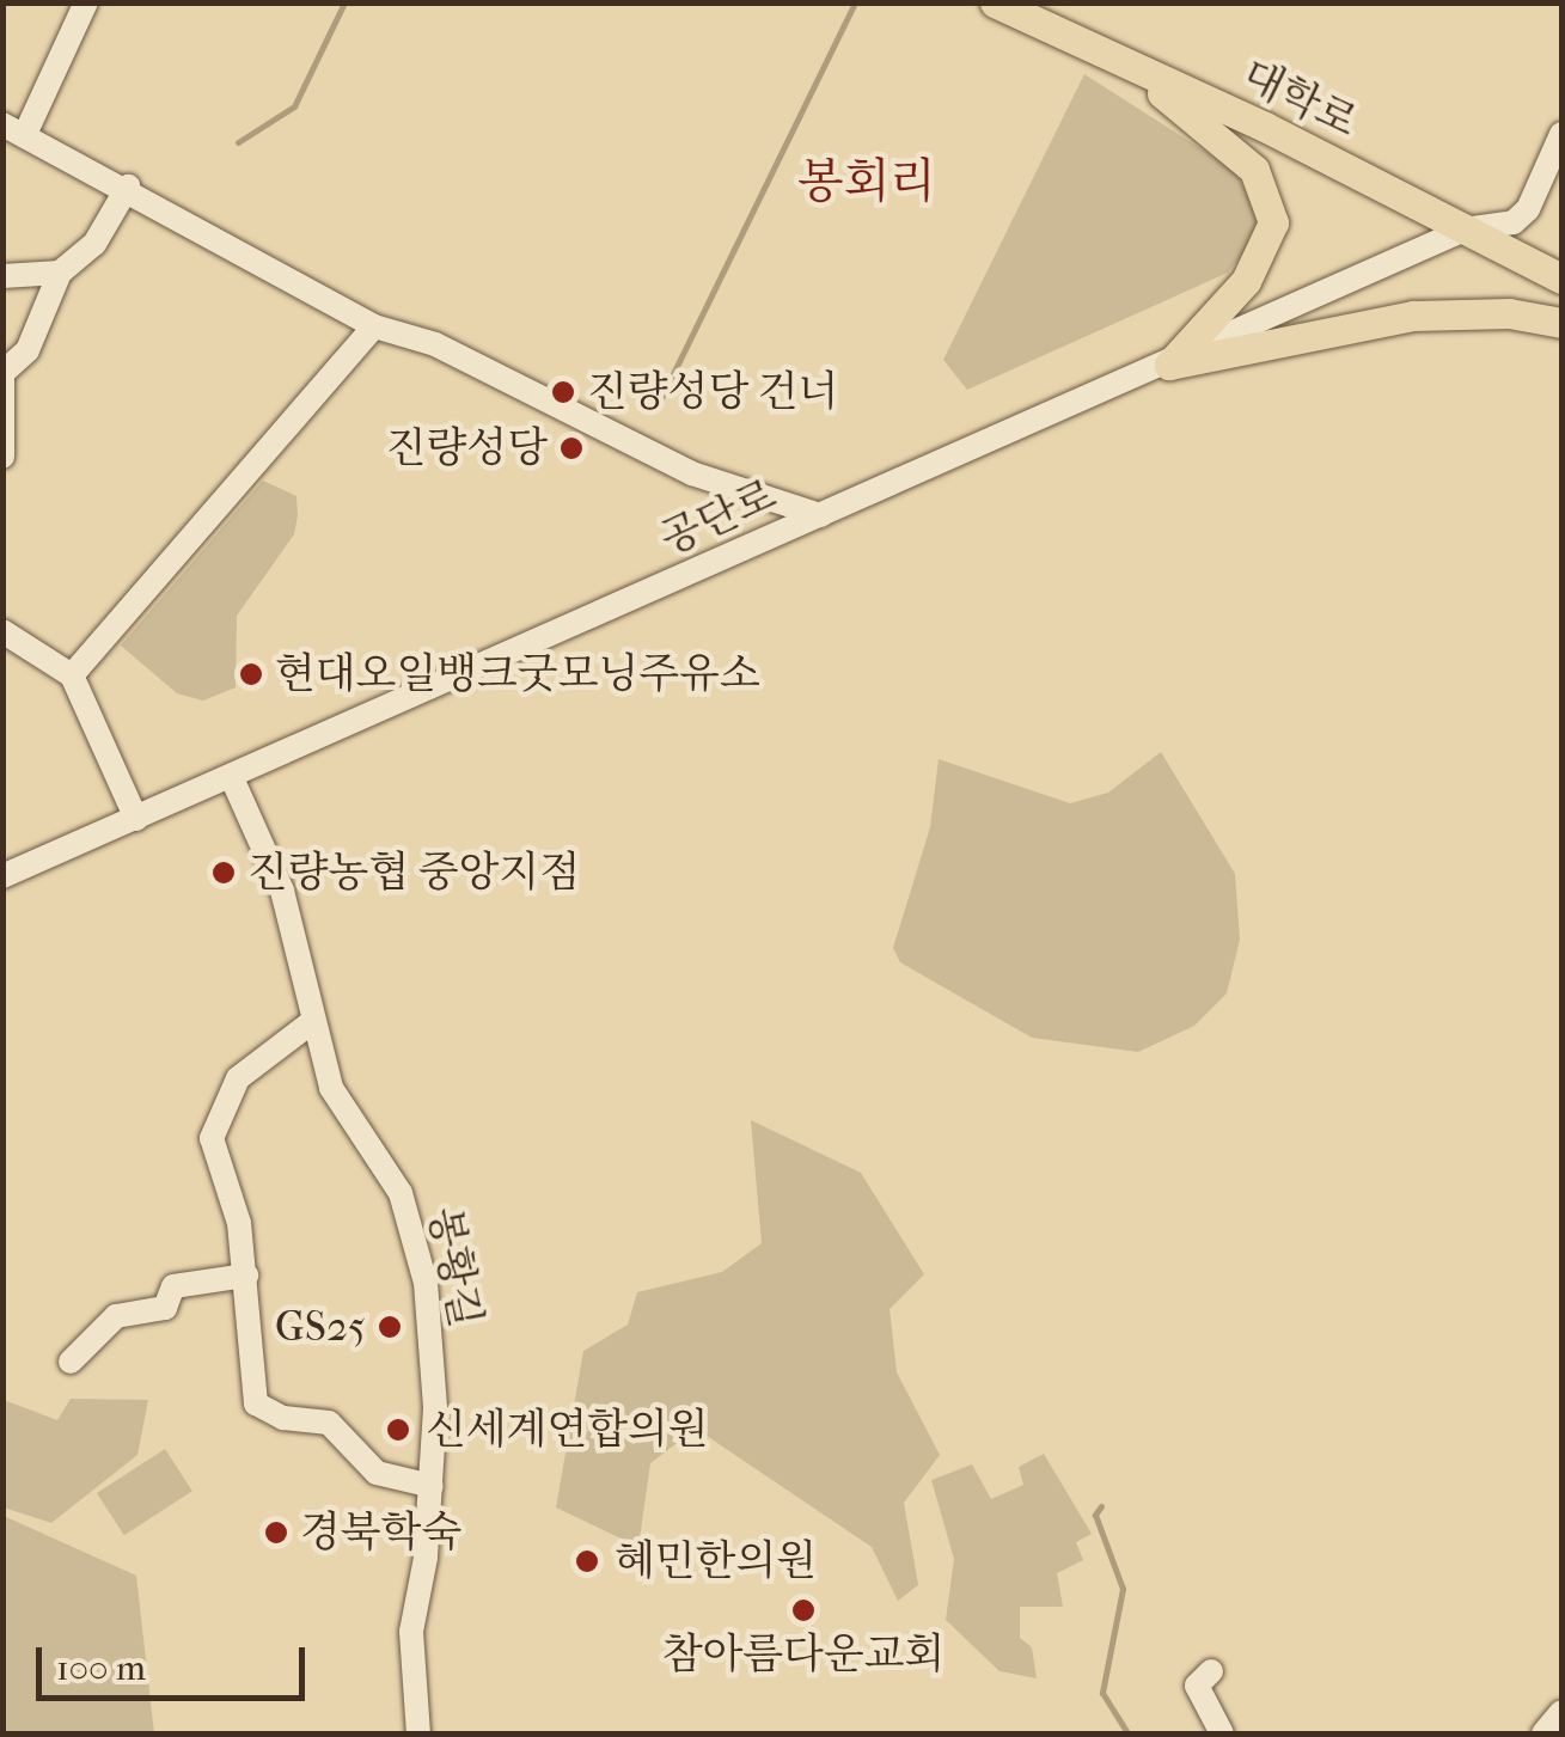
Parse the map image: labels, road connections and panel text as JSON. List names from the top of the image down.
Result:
{
  "streets": {
    "main road": ["대학로"],
    "street": ["공단로", "봉황길"]
  },
  "crossings": [
    ["대학로", "공단로"],
    ["공단로", "봉황길"]
  ],
  "districts": ["봉회리"],
  "places": [
    "진량성당 건너",
    "진량성당",
    "현대오일뱅크굿모닝주유소",
    "진량농협 중앙지점",
    "GS25",
    "신세계연합의원",
    "경북학숙",
    "혜민한의원",
    "참아름다운교회"
  ],
  "scale_bar": "100 m"
}
